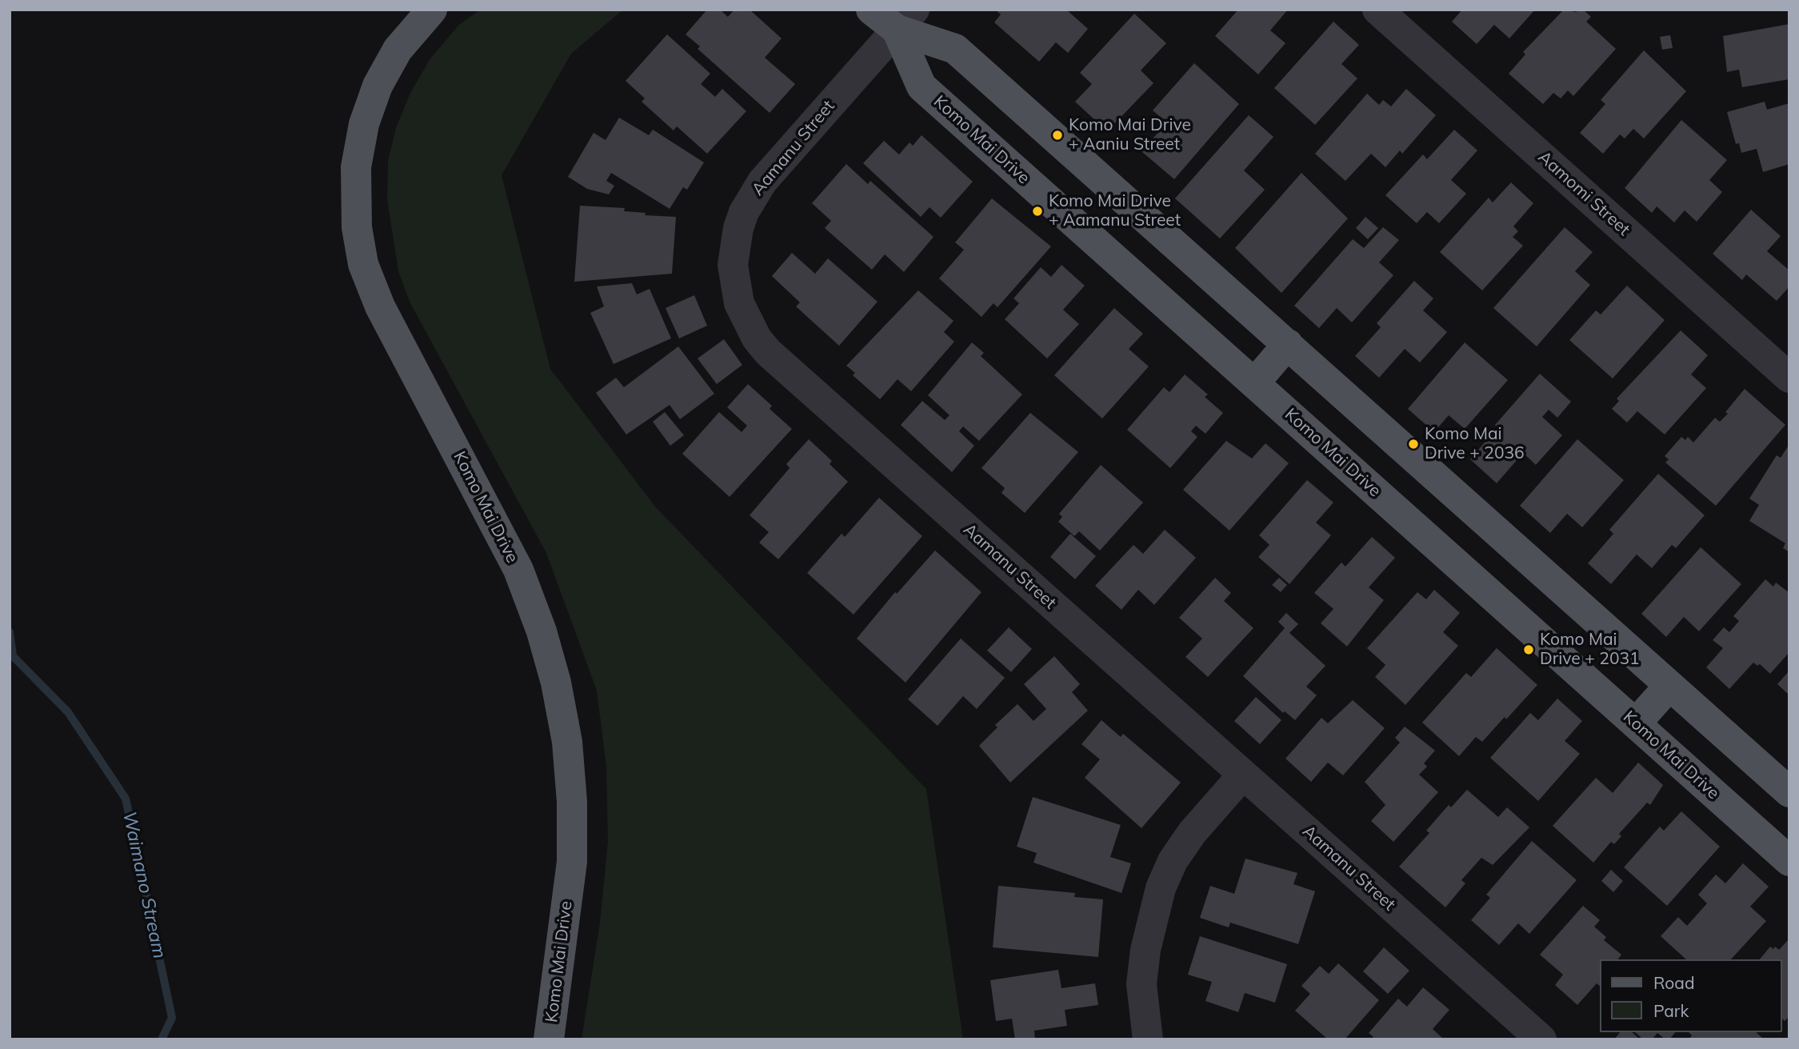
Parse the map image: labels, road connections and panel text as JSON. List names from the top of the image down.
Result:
{
  "streets": {
    "main road": ["Komo Mai Drive"],
    "street": ["Aamanu Street", "Aamomi Street"]
  },
  "crossings": [
    ["Komo Mai Drive", "Aamanu Street"]
  ],
  "water": ["Waimano Stream"],
  "places": [
    "Komo Mai Drive + Aaniu Street",
    "Komo Mai Drive + Aamanu Street",
    "Komo Mai Drive + 2036",
    "Komo Mai Drive + 2031"
  ],
  "legend": ["Road", "Park"]
}
